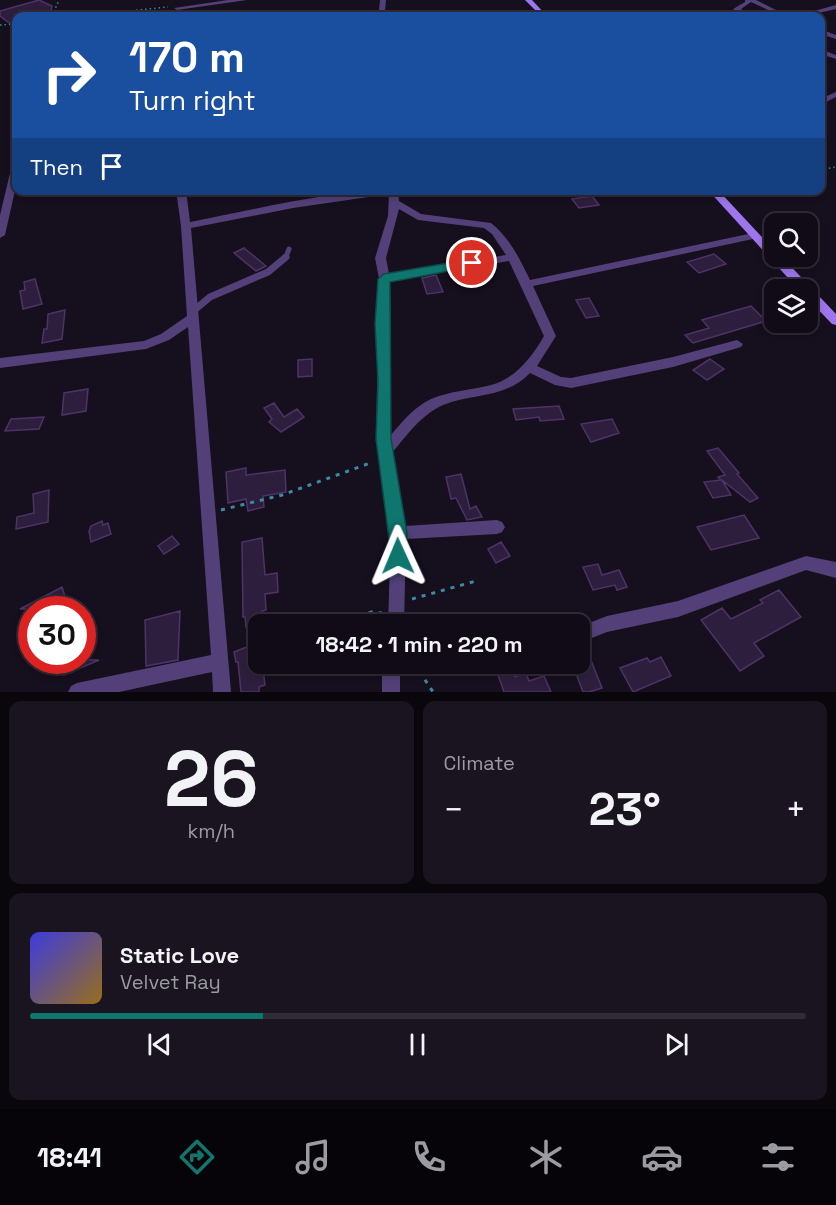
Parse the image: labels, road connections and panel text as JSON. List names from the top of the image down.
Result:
{
  "page": {
    "turn": ["170 m", "Turn right"],
    "then": "Then",
    "limit": "30",
    "trip": "18:42 · 1 min · 220 m",
    "tile": [
      ["26", "km/h"],
      "Climate"
    ],
    "heat": ["−", "23°", "+"],
    "song": ["Static Love", "Velvet Ray"],
    "tabs": "18:41"
  }
}
